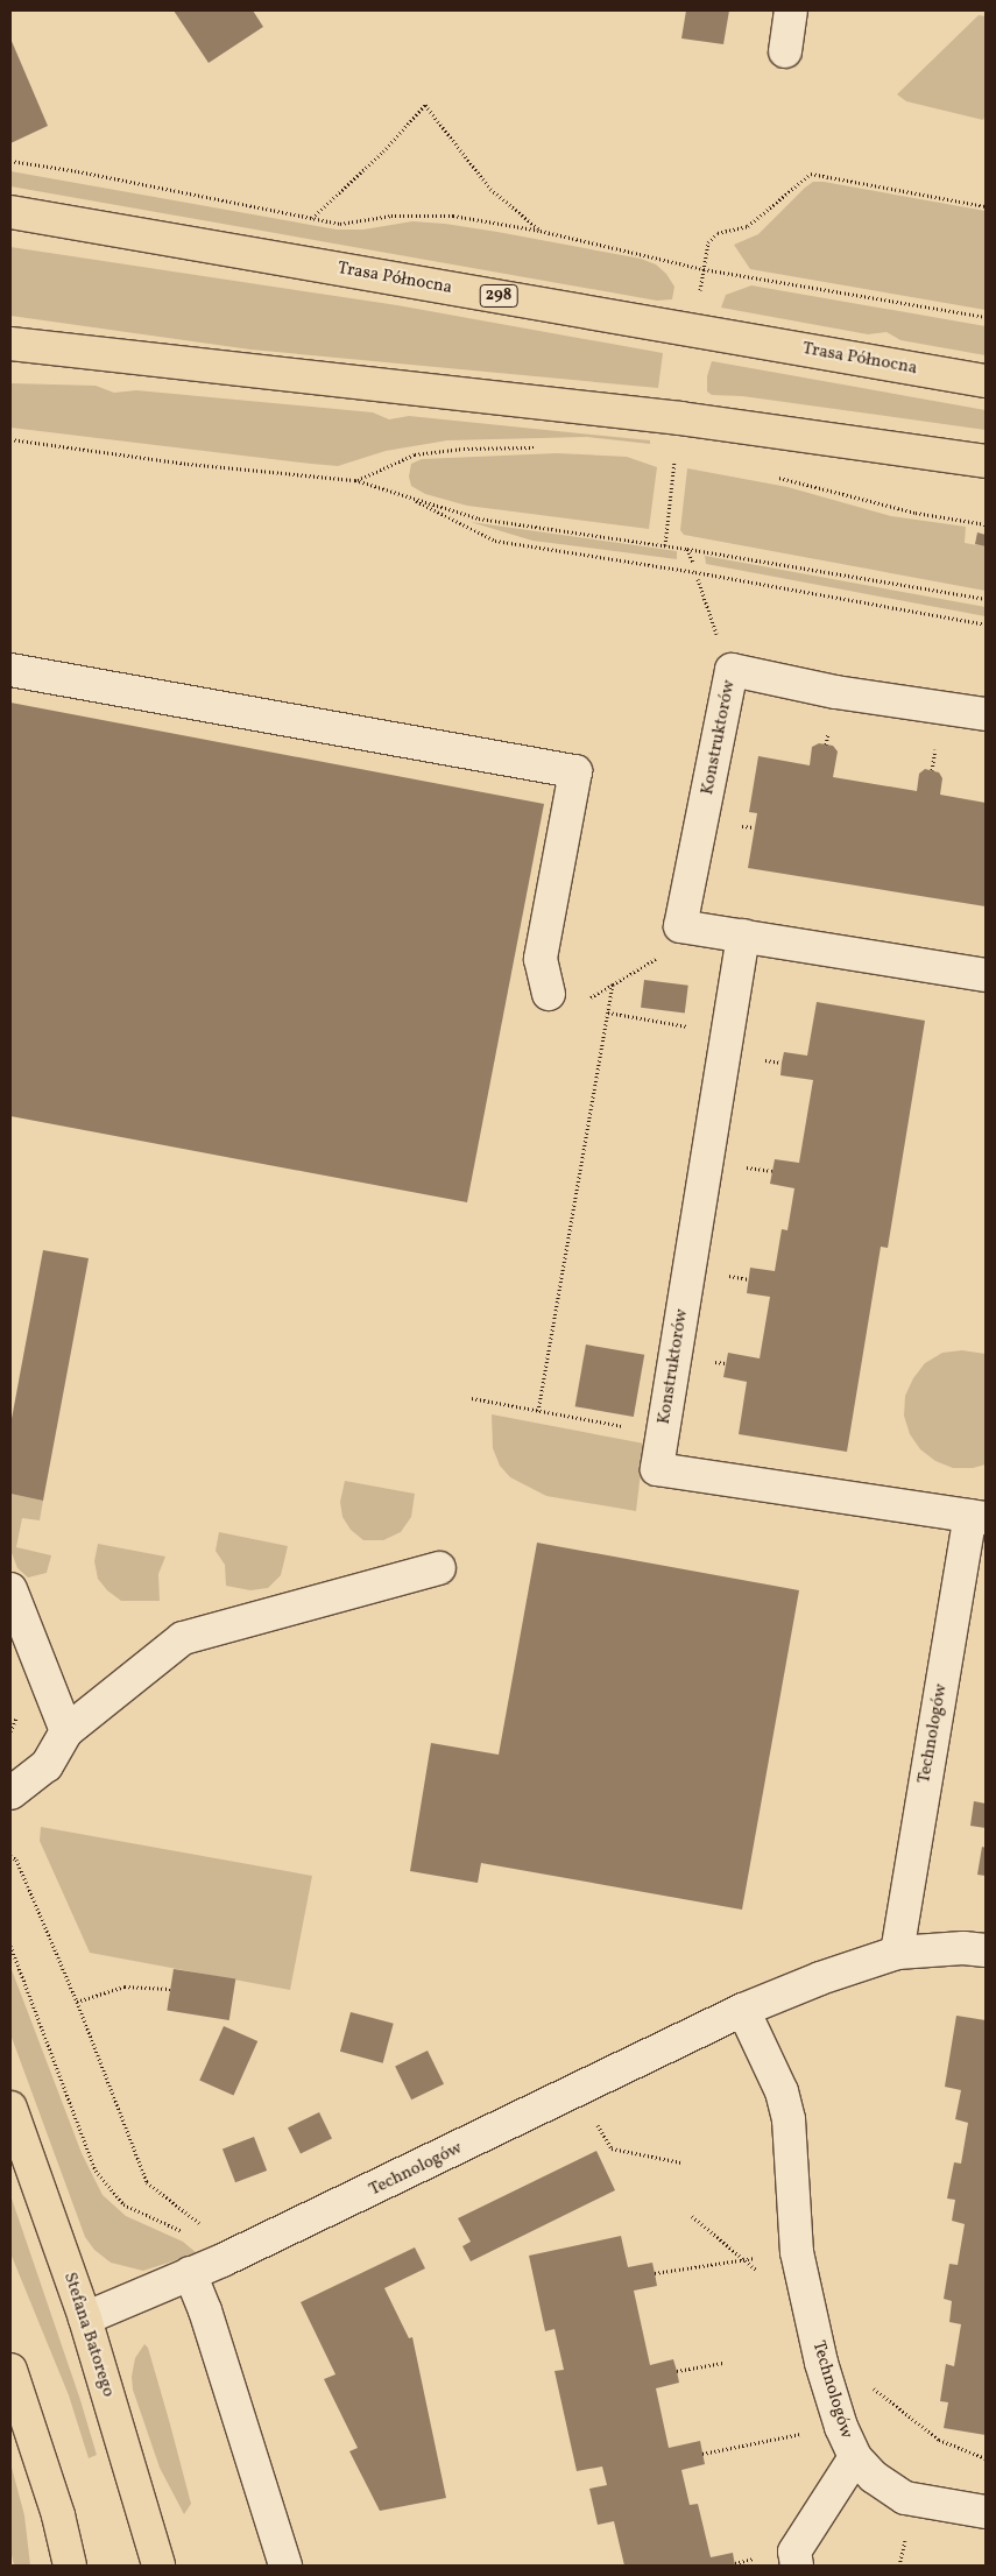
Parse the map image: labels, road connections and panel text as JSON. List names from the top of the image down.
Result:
{
  "streets": {
    "main road": ["Trasa Północna", "298", "Stefana Batorego"],
    "street": ["Konstruktorów", "Technologów"]
  },
  "crossings": [
    ["Konstruktorów", "Technologów"],
    ["Technologów", "Stefana Batorego"]
  ]
}
